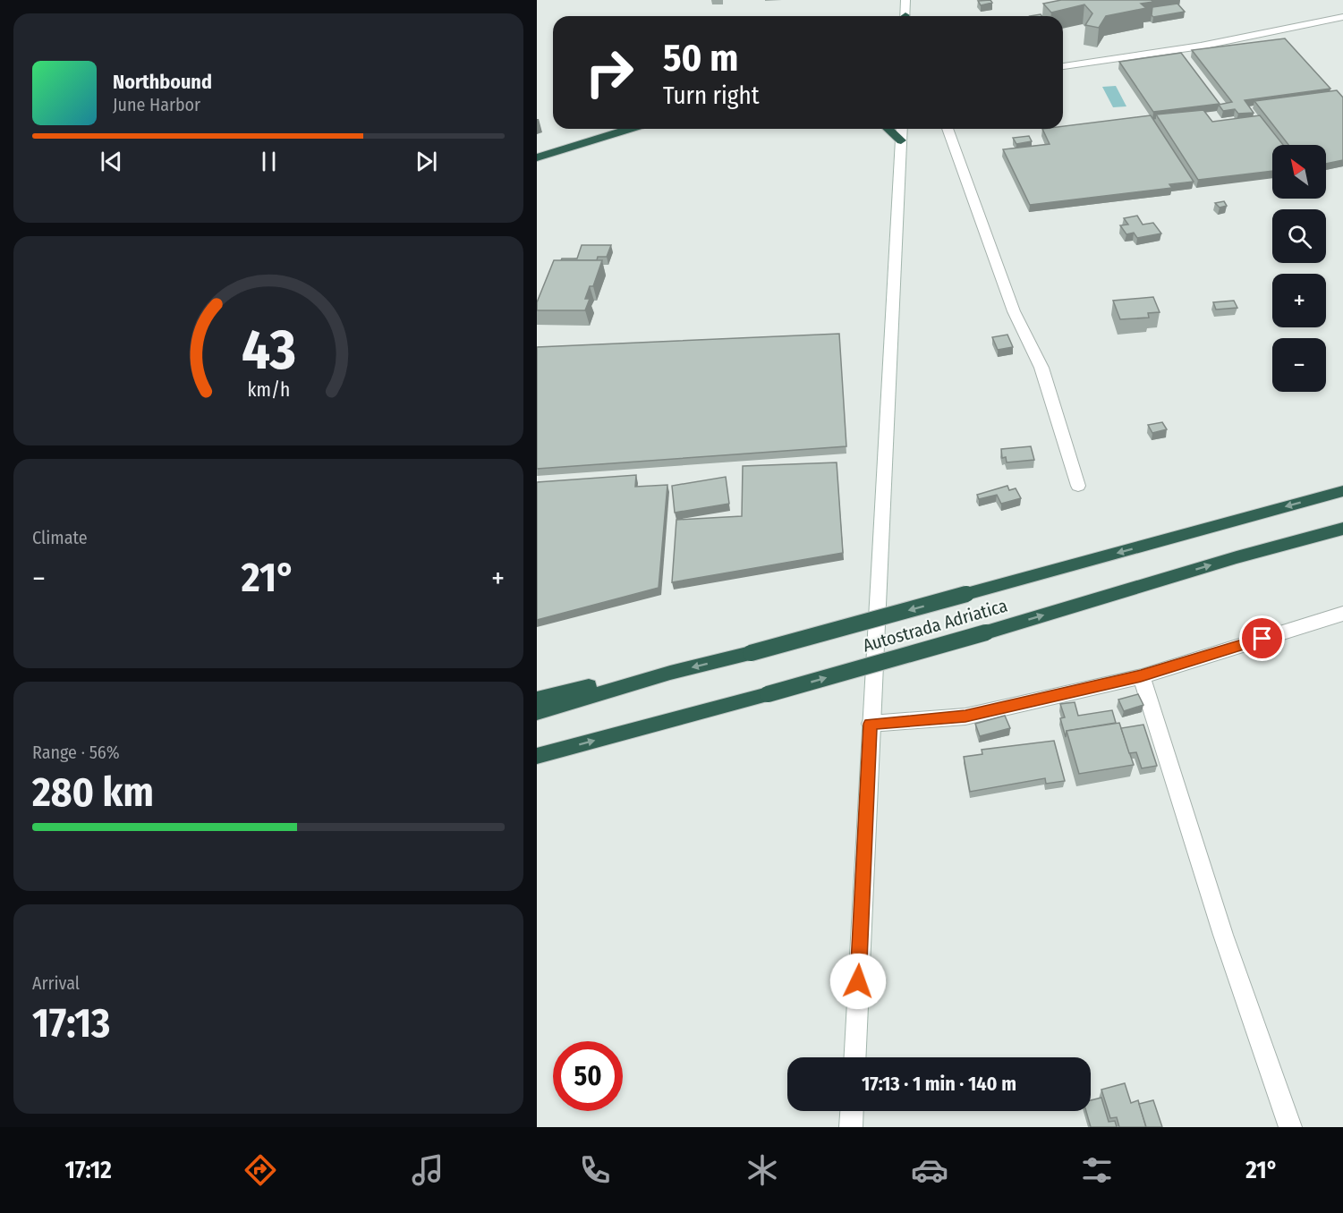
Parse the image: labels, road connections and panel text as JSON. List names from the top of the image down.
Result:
{
  "streets": {
    "highway": ["Autostrada Adriatica"]
  },
  "north": "top left",
  "page": {
    "turn": ["50 m", "Turn right"],
    "song": ["Northbound", "June Harbor"],
    "map_buttons": ["+", "−"],
    "tile": [
      "Climate",
      ["Range · 56%", "280 km"],
      ["Arrival", "17:13"]
    ],
    "heat": ["−", "21°", "+"],
    "limit": "50",
    "trip": "17:13 · 1 min · 140 m",
    "tabs": ["17:12", "21°"],
    "gauge": ["43", "km/h"]
  }
}
